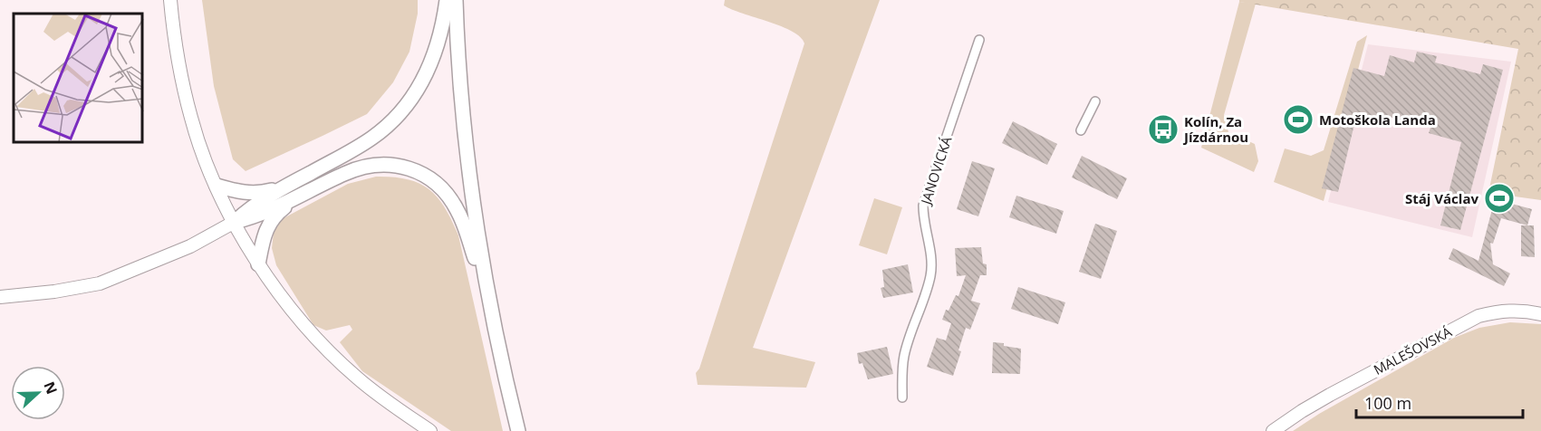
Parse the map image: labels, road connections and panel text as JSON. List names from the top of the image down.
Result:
{
  "streets": {
    "street": ["JANOVICKÁ", "MALEŠOVSKÁ"]
  },
  "places": {
    "sports": ["Motoškola Landa", "Stáj Václav"],
    "bus stop": ["Kolín, Za Jízdárnou"]
  },
  "scale_bar": "100 m",
  "north": "right"
}
